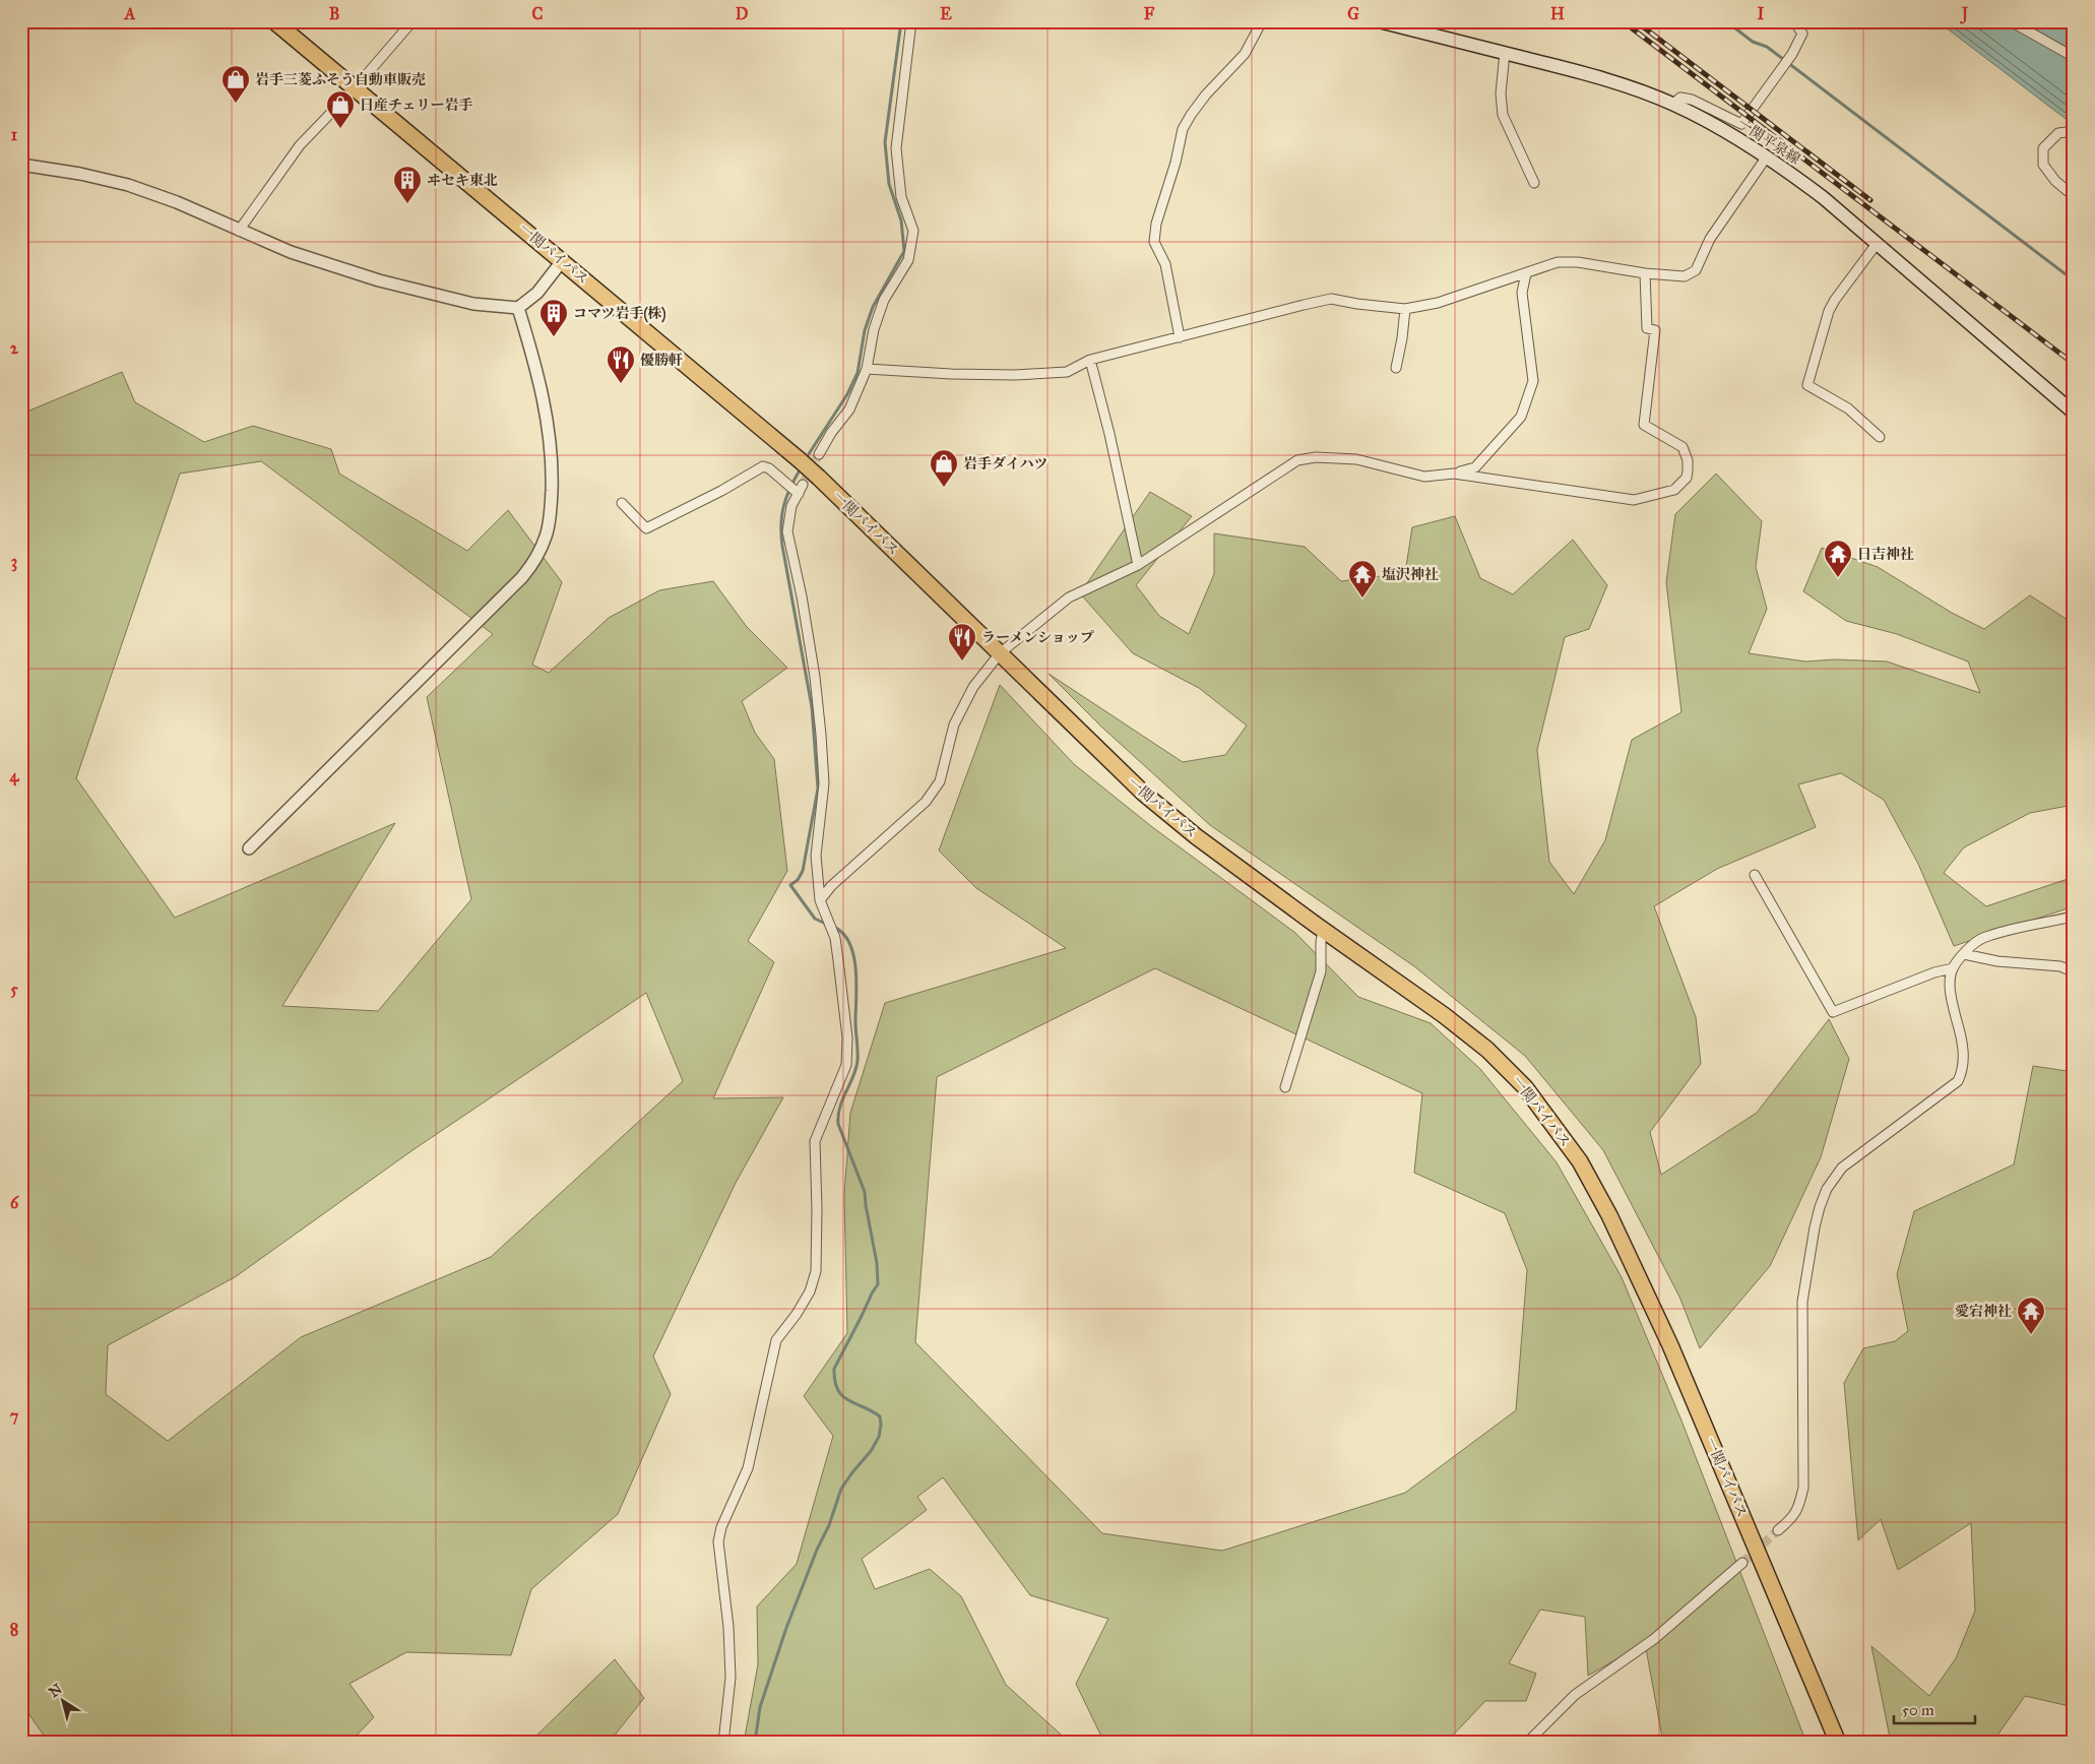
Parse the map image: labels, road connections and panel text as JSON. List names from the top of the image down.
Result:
{
  "streets": {
    "highway": ["一関バイパス"],
    "main road": ["一関平泉線"]
  },
  "places": {
    "shop": ["岩手三菱ふそう自動車販売", "日産チェリー岩手", "岩手ダイハツ"],
    "building": ["ヰセキ東北", "コマツ岩手(株)"],
    "restaurant": ["優勝軒", "ラーメンショップ"],
    "temple": ["日吉神社", "塩沢神社", "愛宕神社"]
  },
  "scale_bar": "50 m",
  "north": "top left",
  "grid": {
    "columns": [
      "A",
      "B",
      "C",
      "D",
      "E",
      "F",
      "G",
      "H",
      "I",
      "J"
    ],
    "rows": [
      "1",
      "2",
      "3",
      "4",
      "5",
      "6",
      "7",
      "8"
    ]
  }
}
